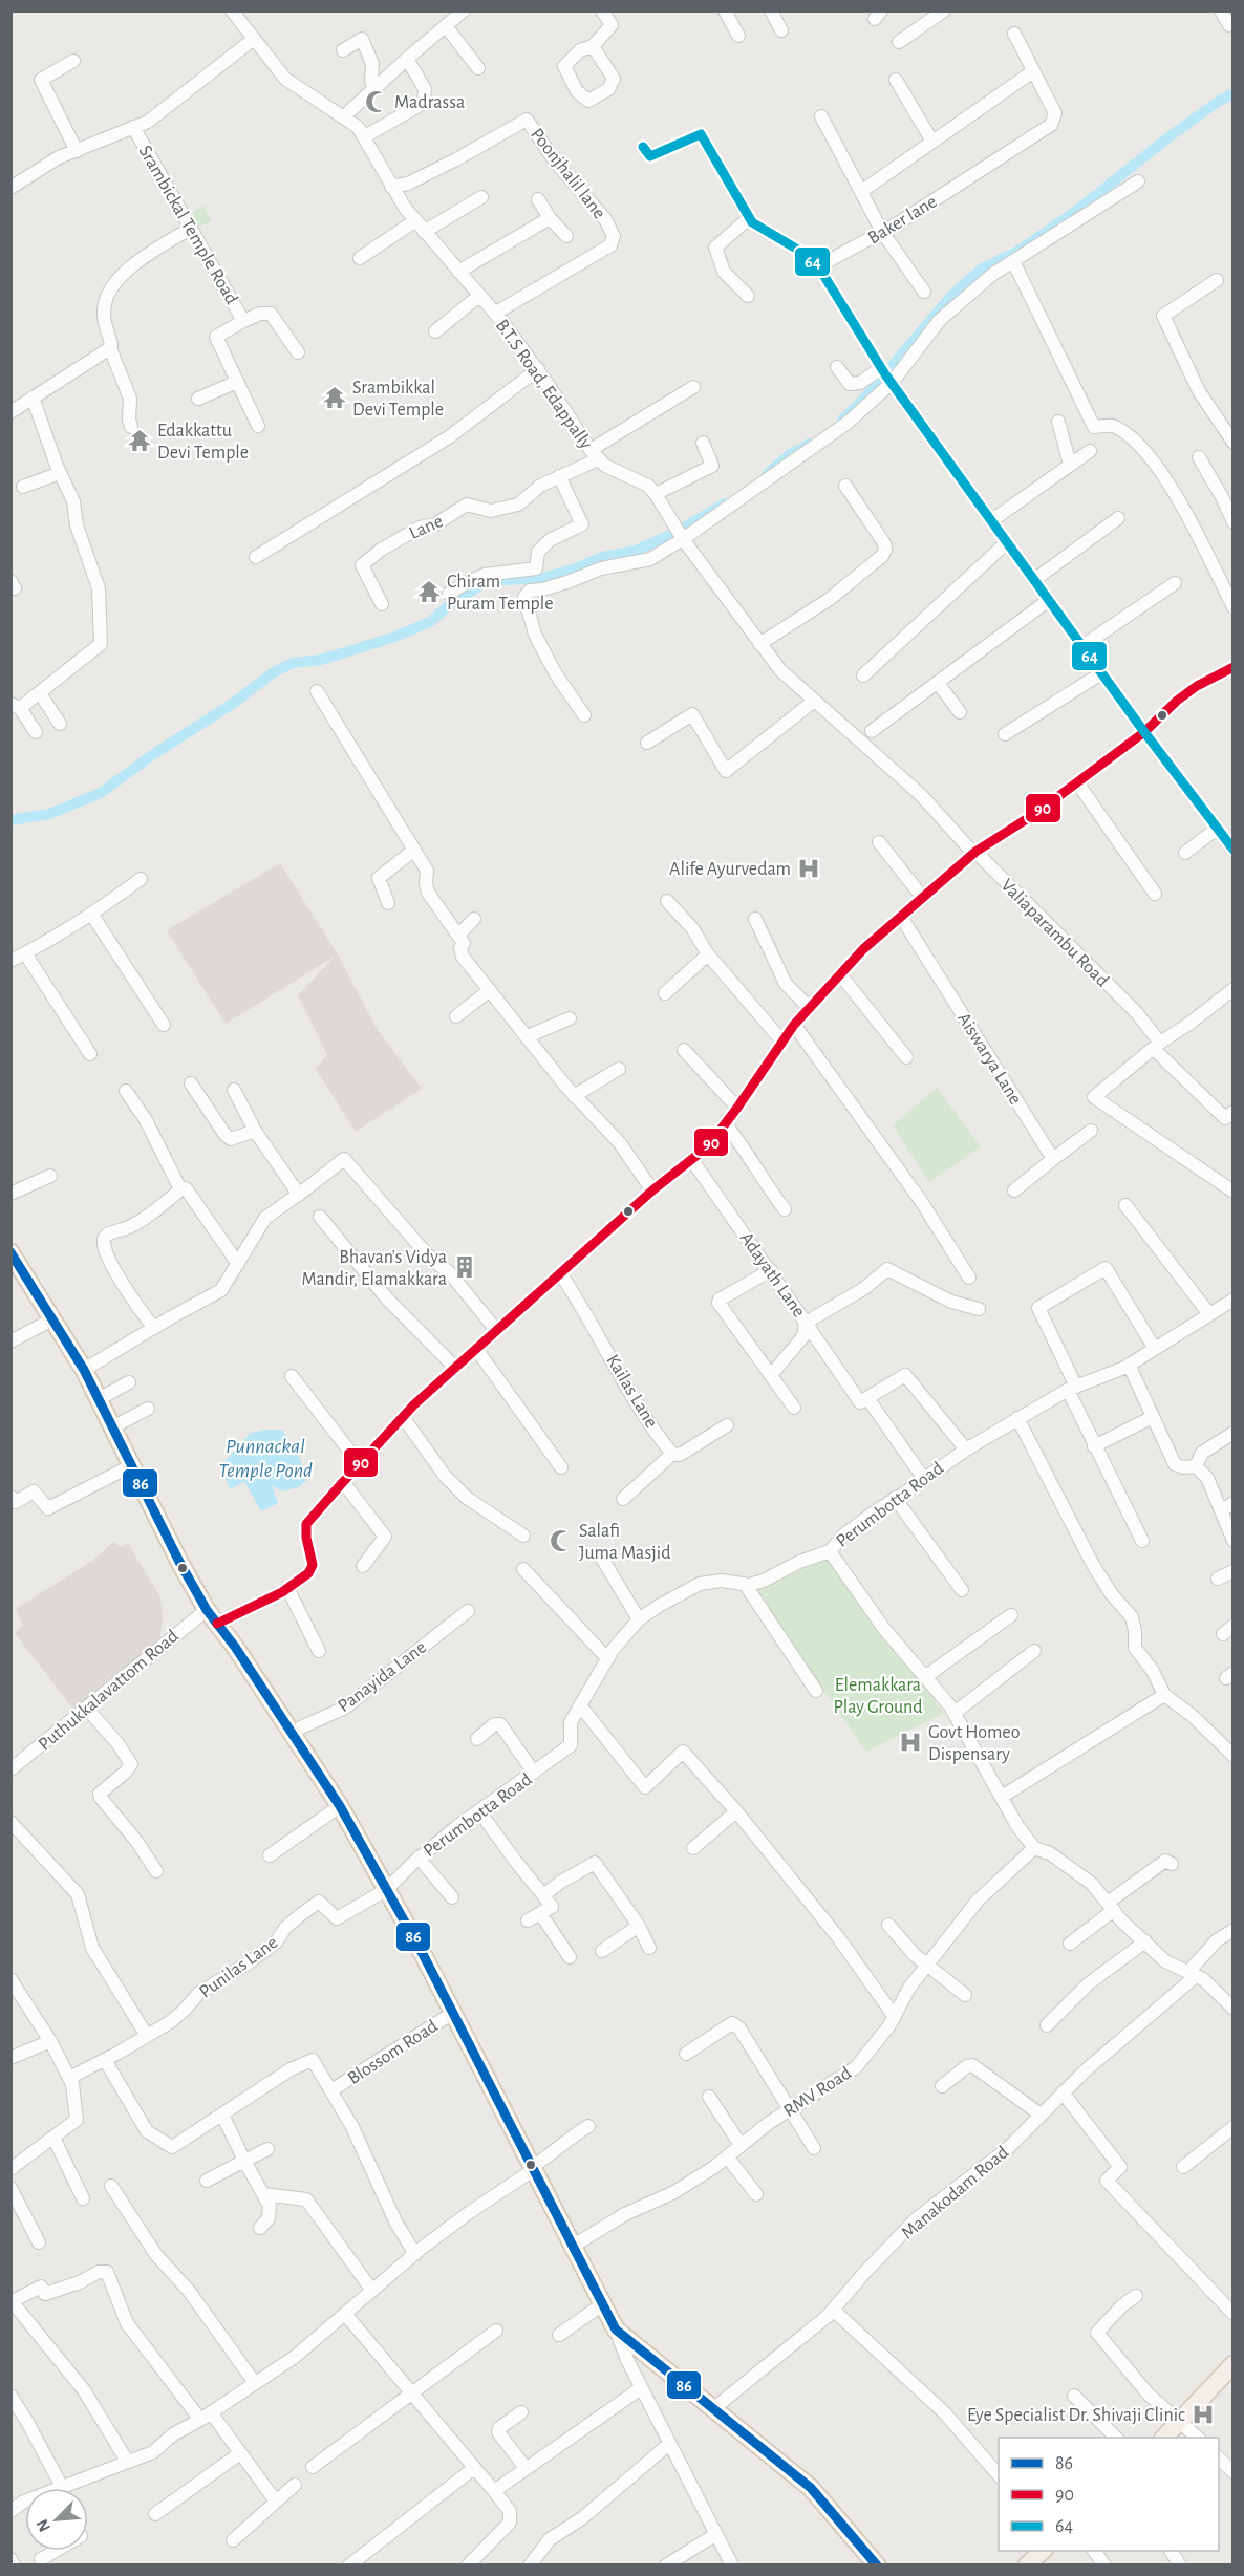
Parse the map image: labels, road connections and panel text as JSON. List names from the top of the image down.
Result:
{
  "streets": {
    "street": [
      "Poonjhalil lane",
      "Baker lane",
      "Srambickal Temple Road",
      "B.T.S Road, Edappally",
      "Lane",
      "Valiaparambu Road",
      "Aiswarya Lane",
      "Adayath Lane",
      "Kailas Lane",
      "Perumbotta Road",
      "Panayida Lane",
      "Puthukkalavattom Road",
      "Punilas Lane",
      "Blossom Road",
      "RMV Road",
      "Manakodam Road"
    ]
  },
  "crossings": [
    ["Poonjhalil lane", "B.T.S Road, Edappally"],
    ["B.T.S Road, Edappally", "Lane"],
    ["B.T.S Road, Edappally", "Valiaparambu Road"],
    ["Perumbotta Road", "Punilas Lane"]
  ],
  "water": ["Punnackal Temple Pond"],
  "parks": ["Elemakkara Play Ground"],
  "places": {
    "mosque": ["Madrassa", "Salafi Juma Masjid"],
    "temple": ["Srambikkal Devi Temple", "Edakkattu Devi Temple", "Chiram Puram Temple"],
    "hospital": ["Alife Ayurvedam", "Govt Homeo Dispensary", "Eye Specialist Dr. Shivaji Clinic"],
    "building": ["Bhavan's Vidya Mandir, Elamakkara"]
  },
  "lines": ["transit line 64", "transit line 90", "transit line 86"],
  "legend": ["86", "90", "64"],
  "north": "bottom left"
}
